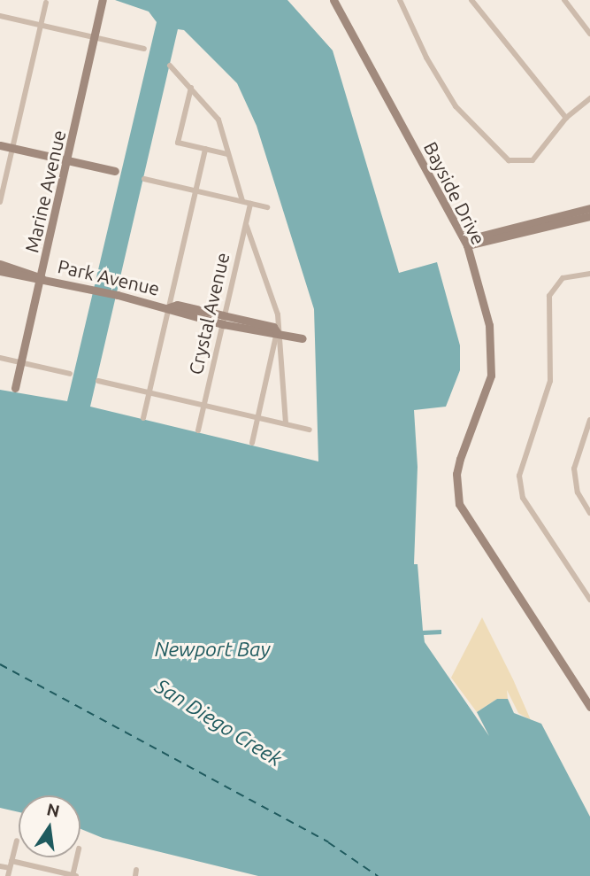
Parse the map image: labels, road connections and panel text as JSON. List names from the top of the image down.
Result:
{
  "streets": {
    "street": [
      "Marine Avenue",
      "Bayside Drive",
      "Park Avenue",
      "Crystal Avenue"
    ]
  },
  "crossings": [
    ["Marine Avenue", "Park Avenue"],
    ["Park Avenue", "Crystal Avenue"]
  ],
  "water": ["Newport Bay", "San Diego Creek"],
  "north": "top"
}
